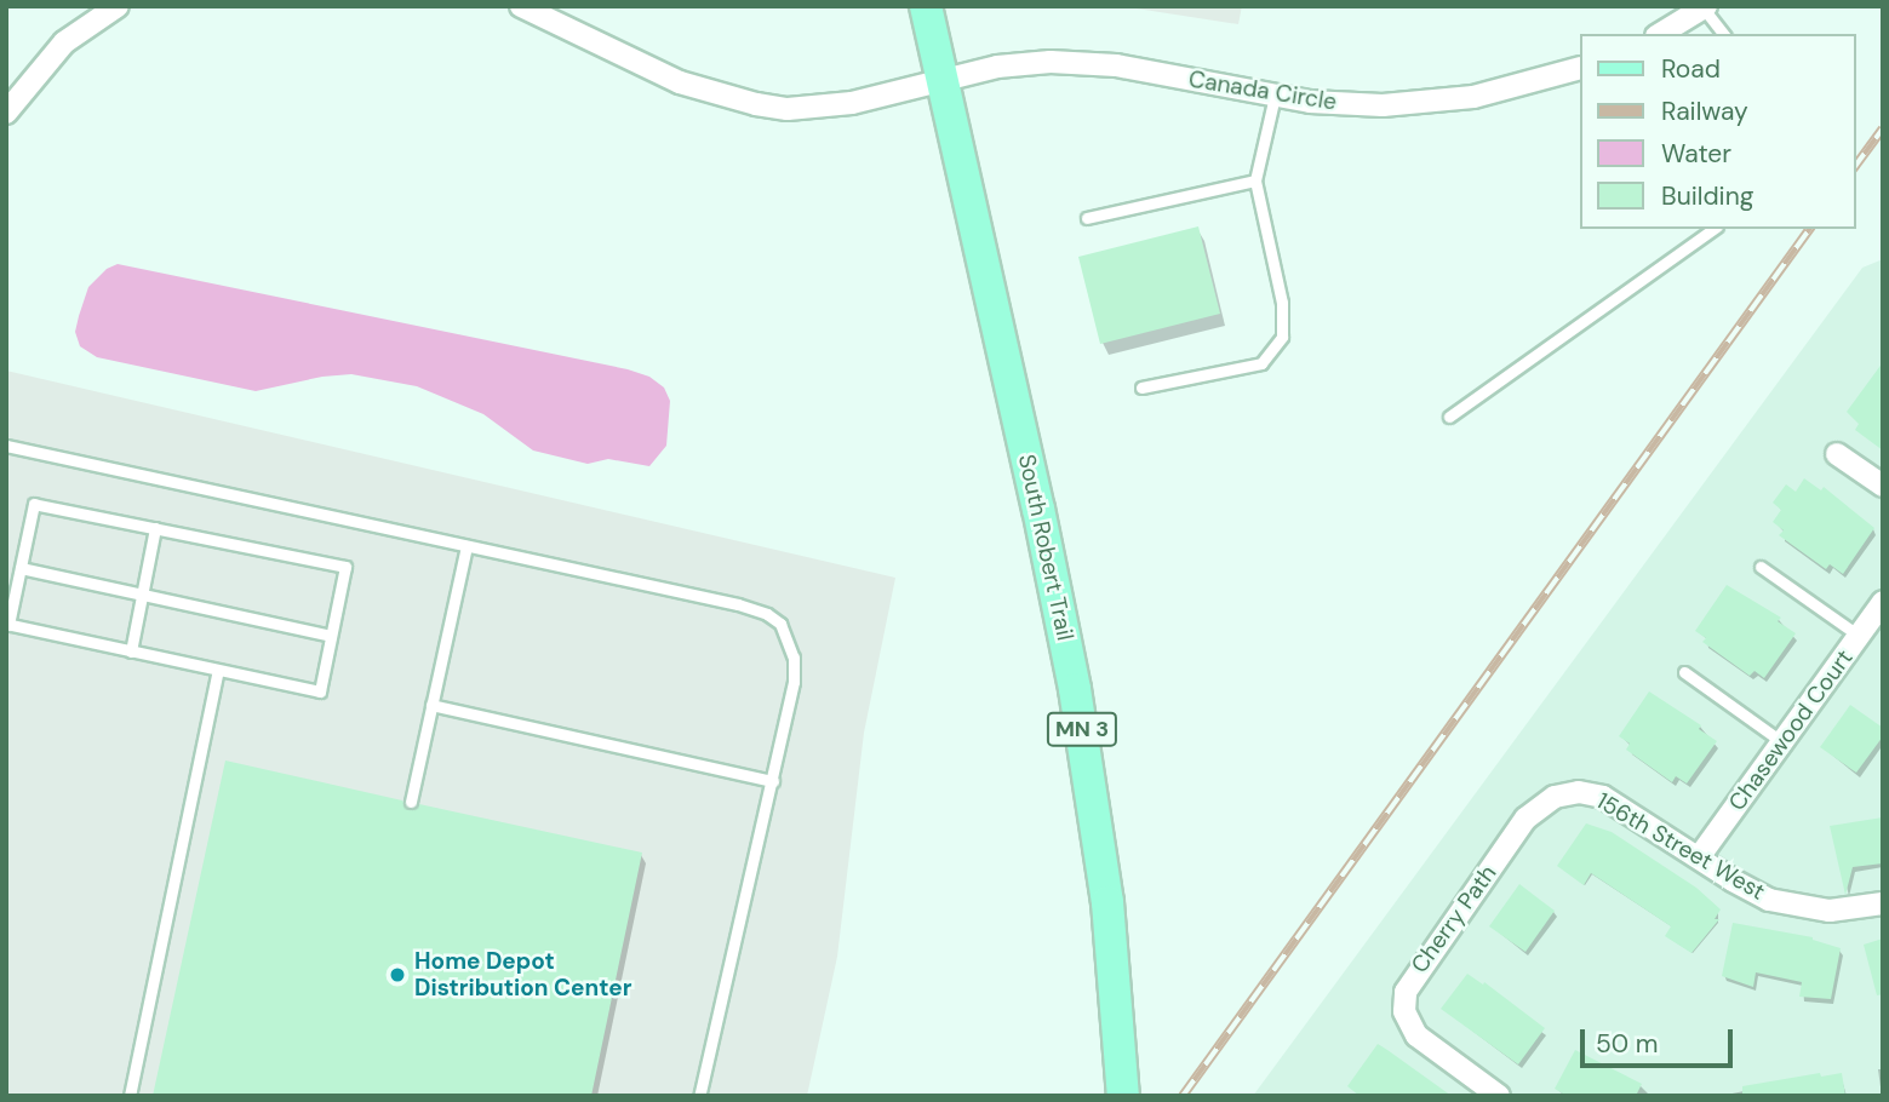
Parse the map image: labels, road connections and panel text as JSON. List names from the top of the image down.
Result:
{
  "streets": {
    "main road": ["South Robert Trail", "MN 3"],
    "street": [
      "Canada Circle",
      "Chasewood Court",
      "156th Street West",
      "Cherry Path"
    ]
  },
  "crossings": [
    ["Canada Circle", "South Robert Trail"],
    ["Chasewood Court", "156th Street West"],
    ["156th Street West", "Cherry Path"]
  ],
  "places": ["Home Depot Distribution Center"],
  "legend": [
    "Road",
    "Railway",
    "Water",
    "Building"
  ],
  "scale_bar": "50 m"
}
